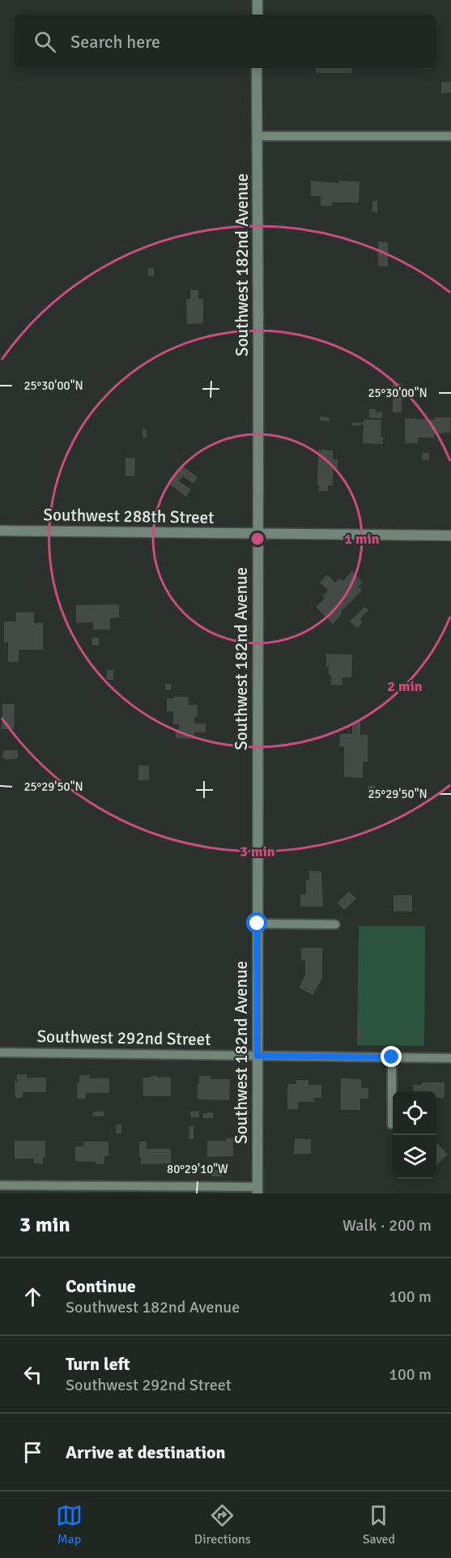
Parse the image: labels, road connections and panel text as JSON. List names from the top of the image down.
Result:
{
  "streets": {
    "street": ["Southwest 182nd Avenue", "Southwest 288th Street", "Southwest 292nd Street"]
  },
  "crossings": [
    ["Southwest 182nd Avenue", "Southwest 288th Street"],
    ["Southwest 182nd Avenue", "Southwest 292nd Street"]
  ],
  "page": {
    "search": "Search here",
    "heading": ["3 min", "Walk · 200 m"],
    "list": [
      ["Continue", "Southwest 182nd Avenue", "100 m"],
      ["Turn left", "Southwest 292nd Street", "100 m"],
      "Arrive at destination"
    ],
    "nav": ["Map", "Directions", "Saved"]
  },
  "coordinates": ["25°30'00\"N", "25°29'50\"N", "80°29'10\"W"],
  "rings": ["1 min", "2 min", "3 min"]
}
